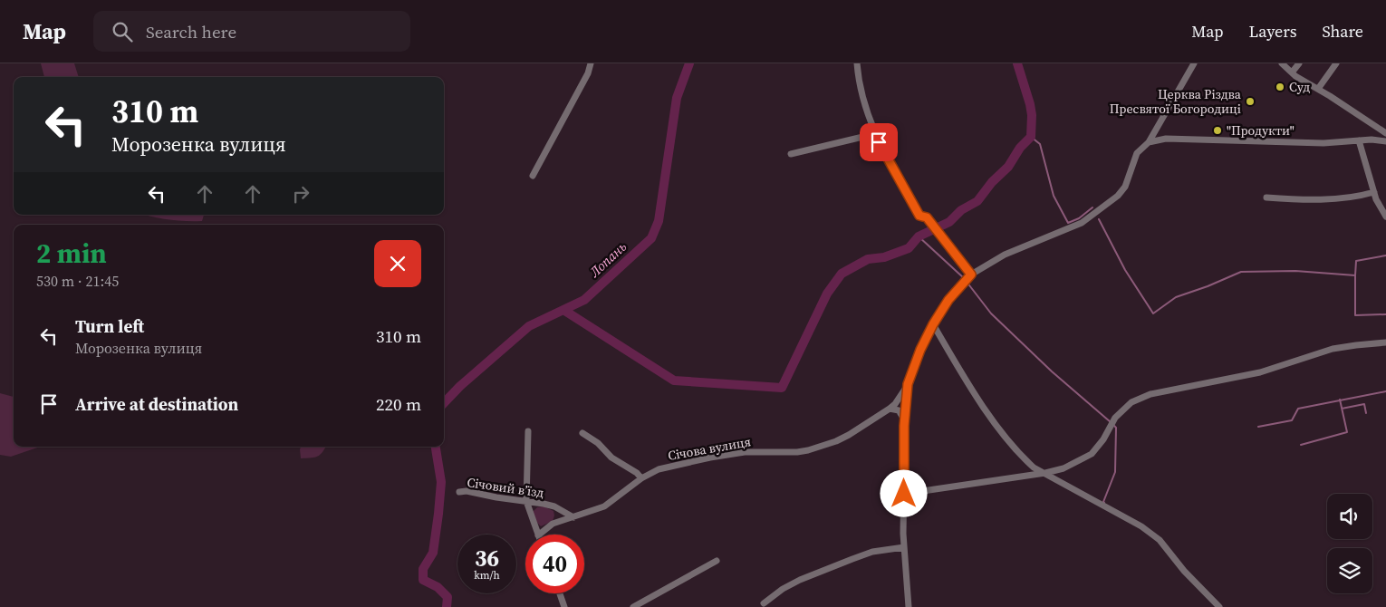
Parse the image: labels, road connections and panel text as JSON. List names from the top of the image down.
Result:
{
  "streets": {
    "street": ["Січова вулиця", "Січовий в’їзд"]
  },
  "crossings": [
    ["Січова вулиця", "Січовий в’їзд"]
  ],
  "water": ["Лопань"],
  "places": ["Суд", "Церква Різдва Пресвятої Богородиці", "\"Продукти\""],
  "page": {
    "header": "Map",
    "search": "Search here",
    "nav": ["Map", "Layers", "Share"],
    "turn": ["310 m", "Морозенка вулиця"],
    "heading": ["2 min", "530 m · 21:45"],
    "list": [
      {
        "name": "Turn left",
        "note": "Морозенка вулиця",
        "value": "310 m"
      },
      {
        "name": "Arrive at destination",
        "value": "220 m"
      }
    ],
    "speed": "36 km/h",
    "limit": "40"
  }
}
